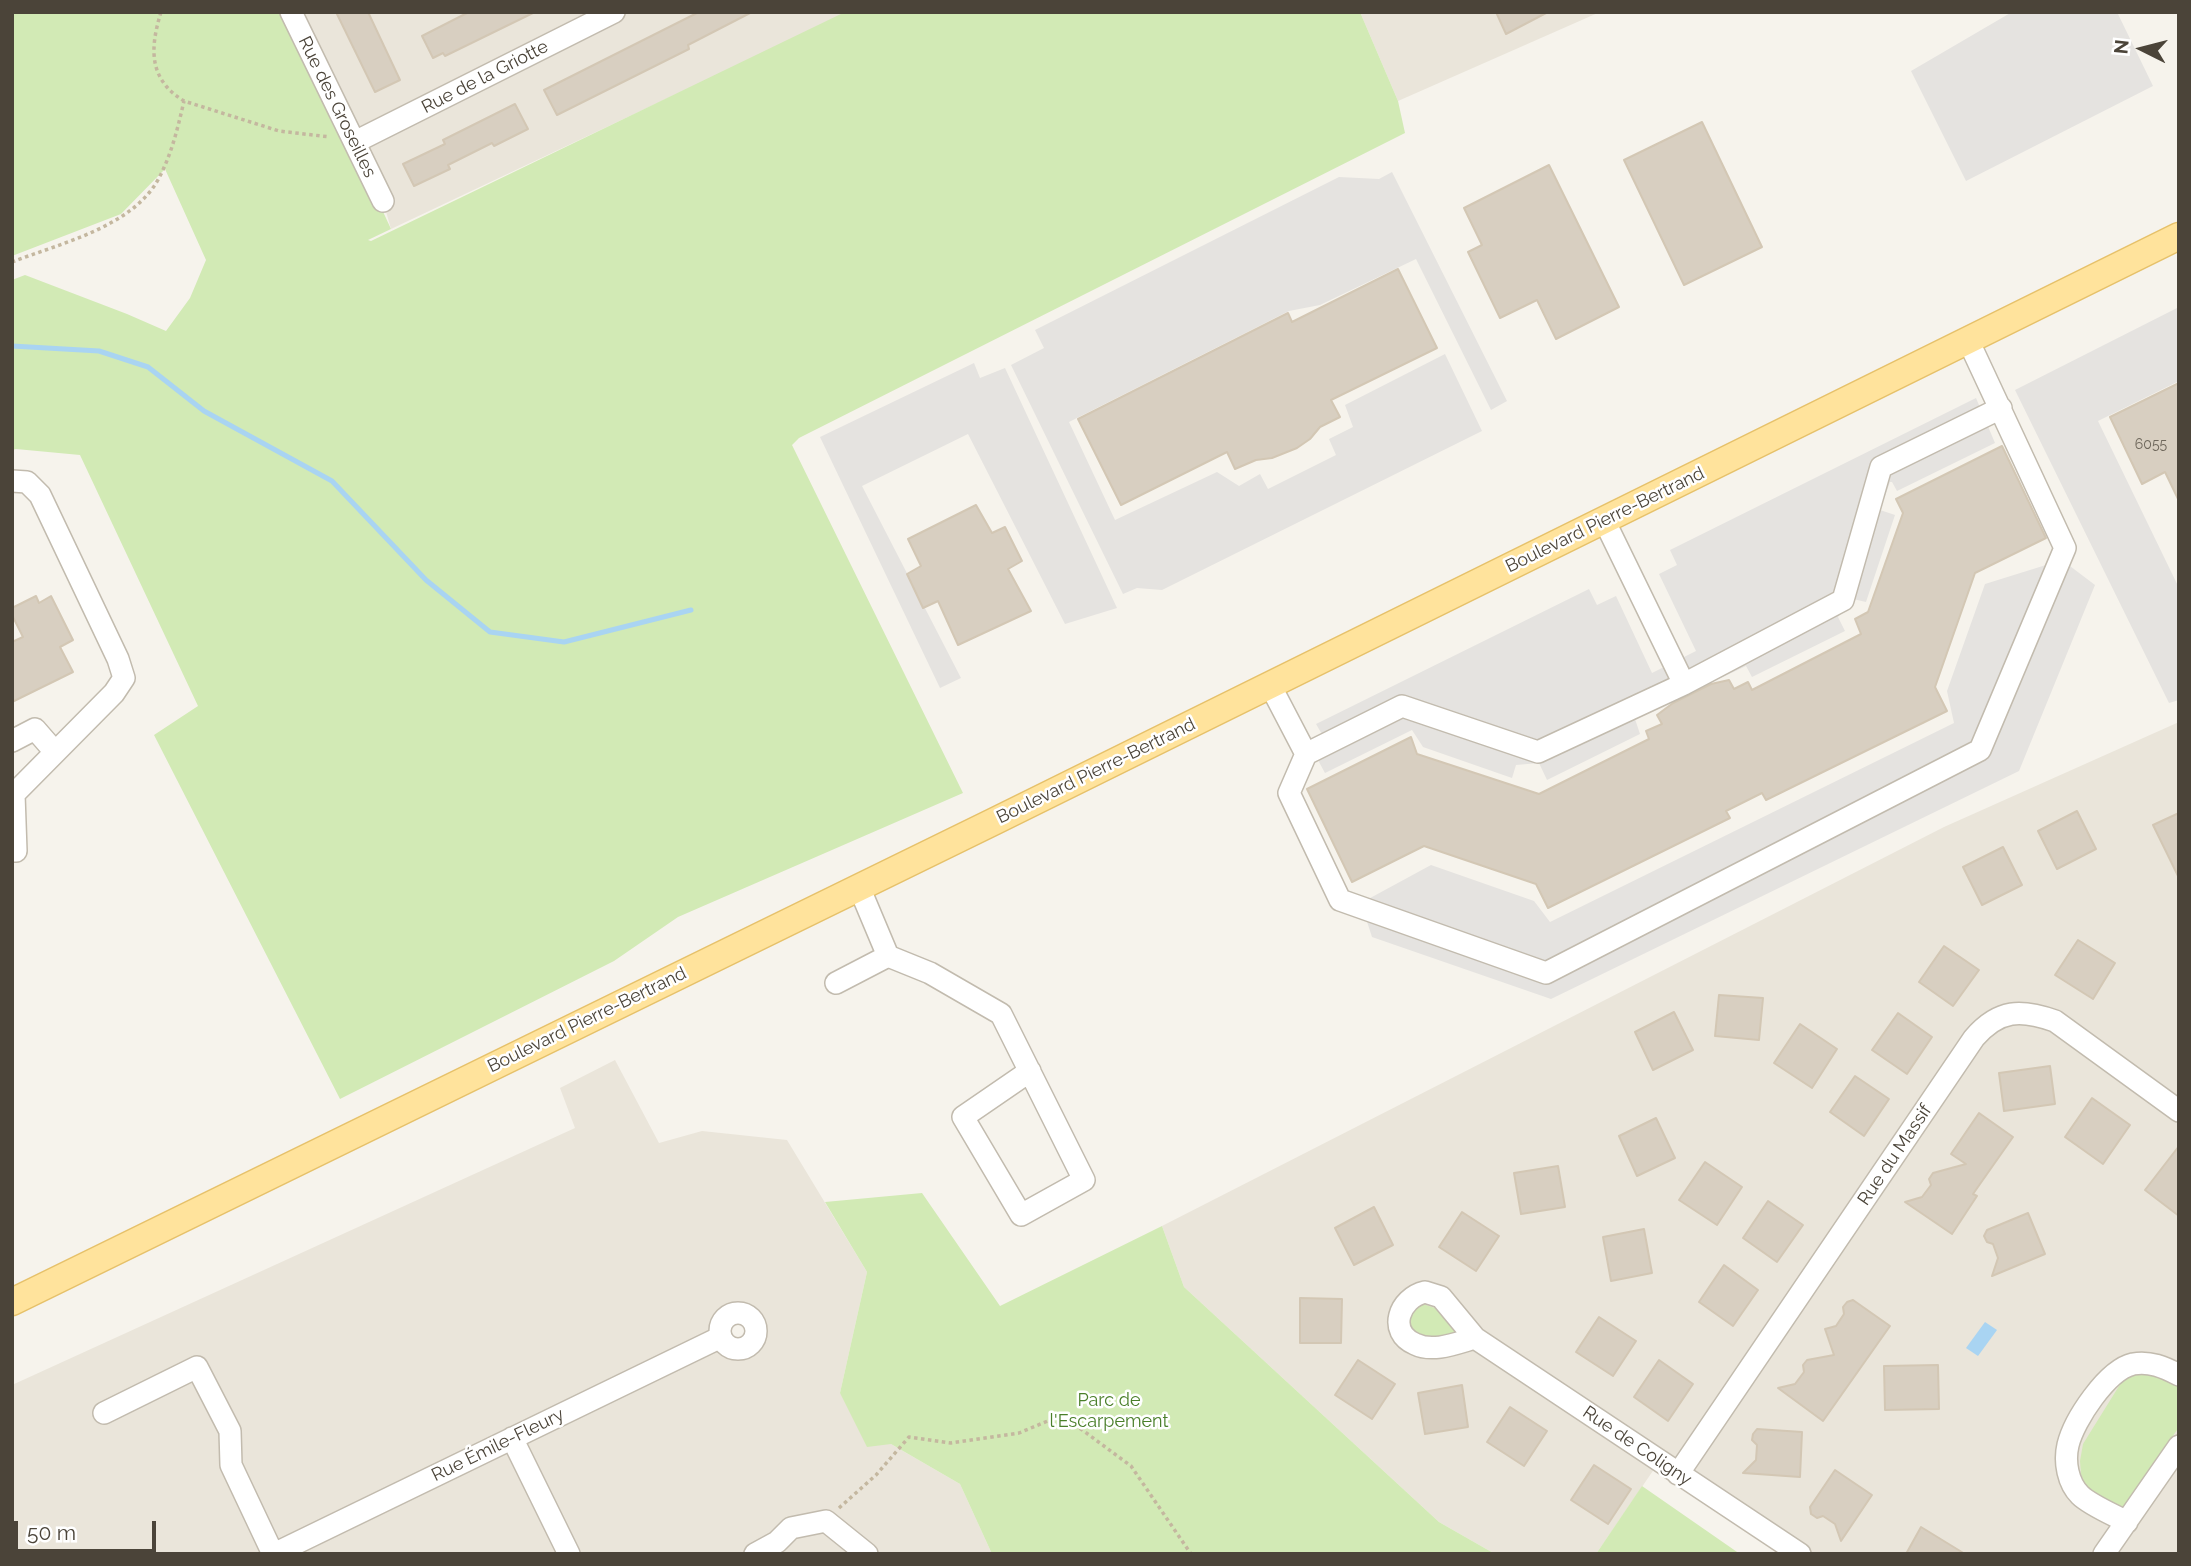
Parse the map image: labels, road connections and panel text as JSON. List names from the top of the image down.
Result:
{
  "streets": {
    "main road": ["Boulevard Pierre-Bertrand"],
    "street": [
      "Rue de la Griotte",
      "Rue des Groseilles",
      "Rue du Massif",
      "Rue Émile-Fleury",
      "Rue de Coligny"
    ]
  },
  "crossings": [
    ["Rue de la Griotte", "Rue des Groseilles"],
    ["Rue du Massif", "Rue de Coligny"]
  ],
  "parks": ["Parc de l'Escarpement"],
  "house_numbers": ["6055"],
  "scale_bar": "50 m",
  "north": "left"
}
